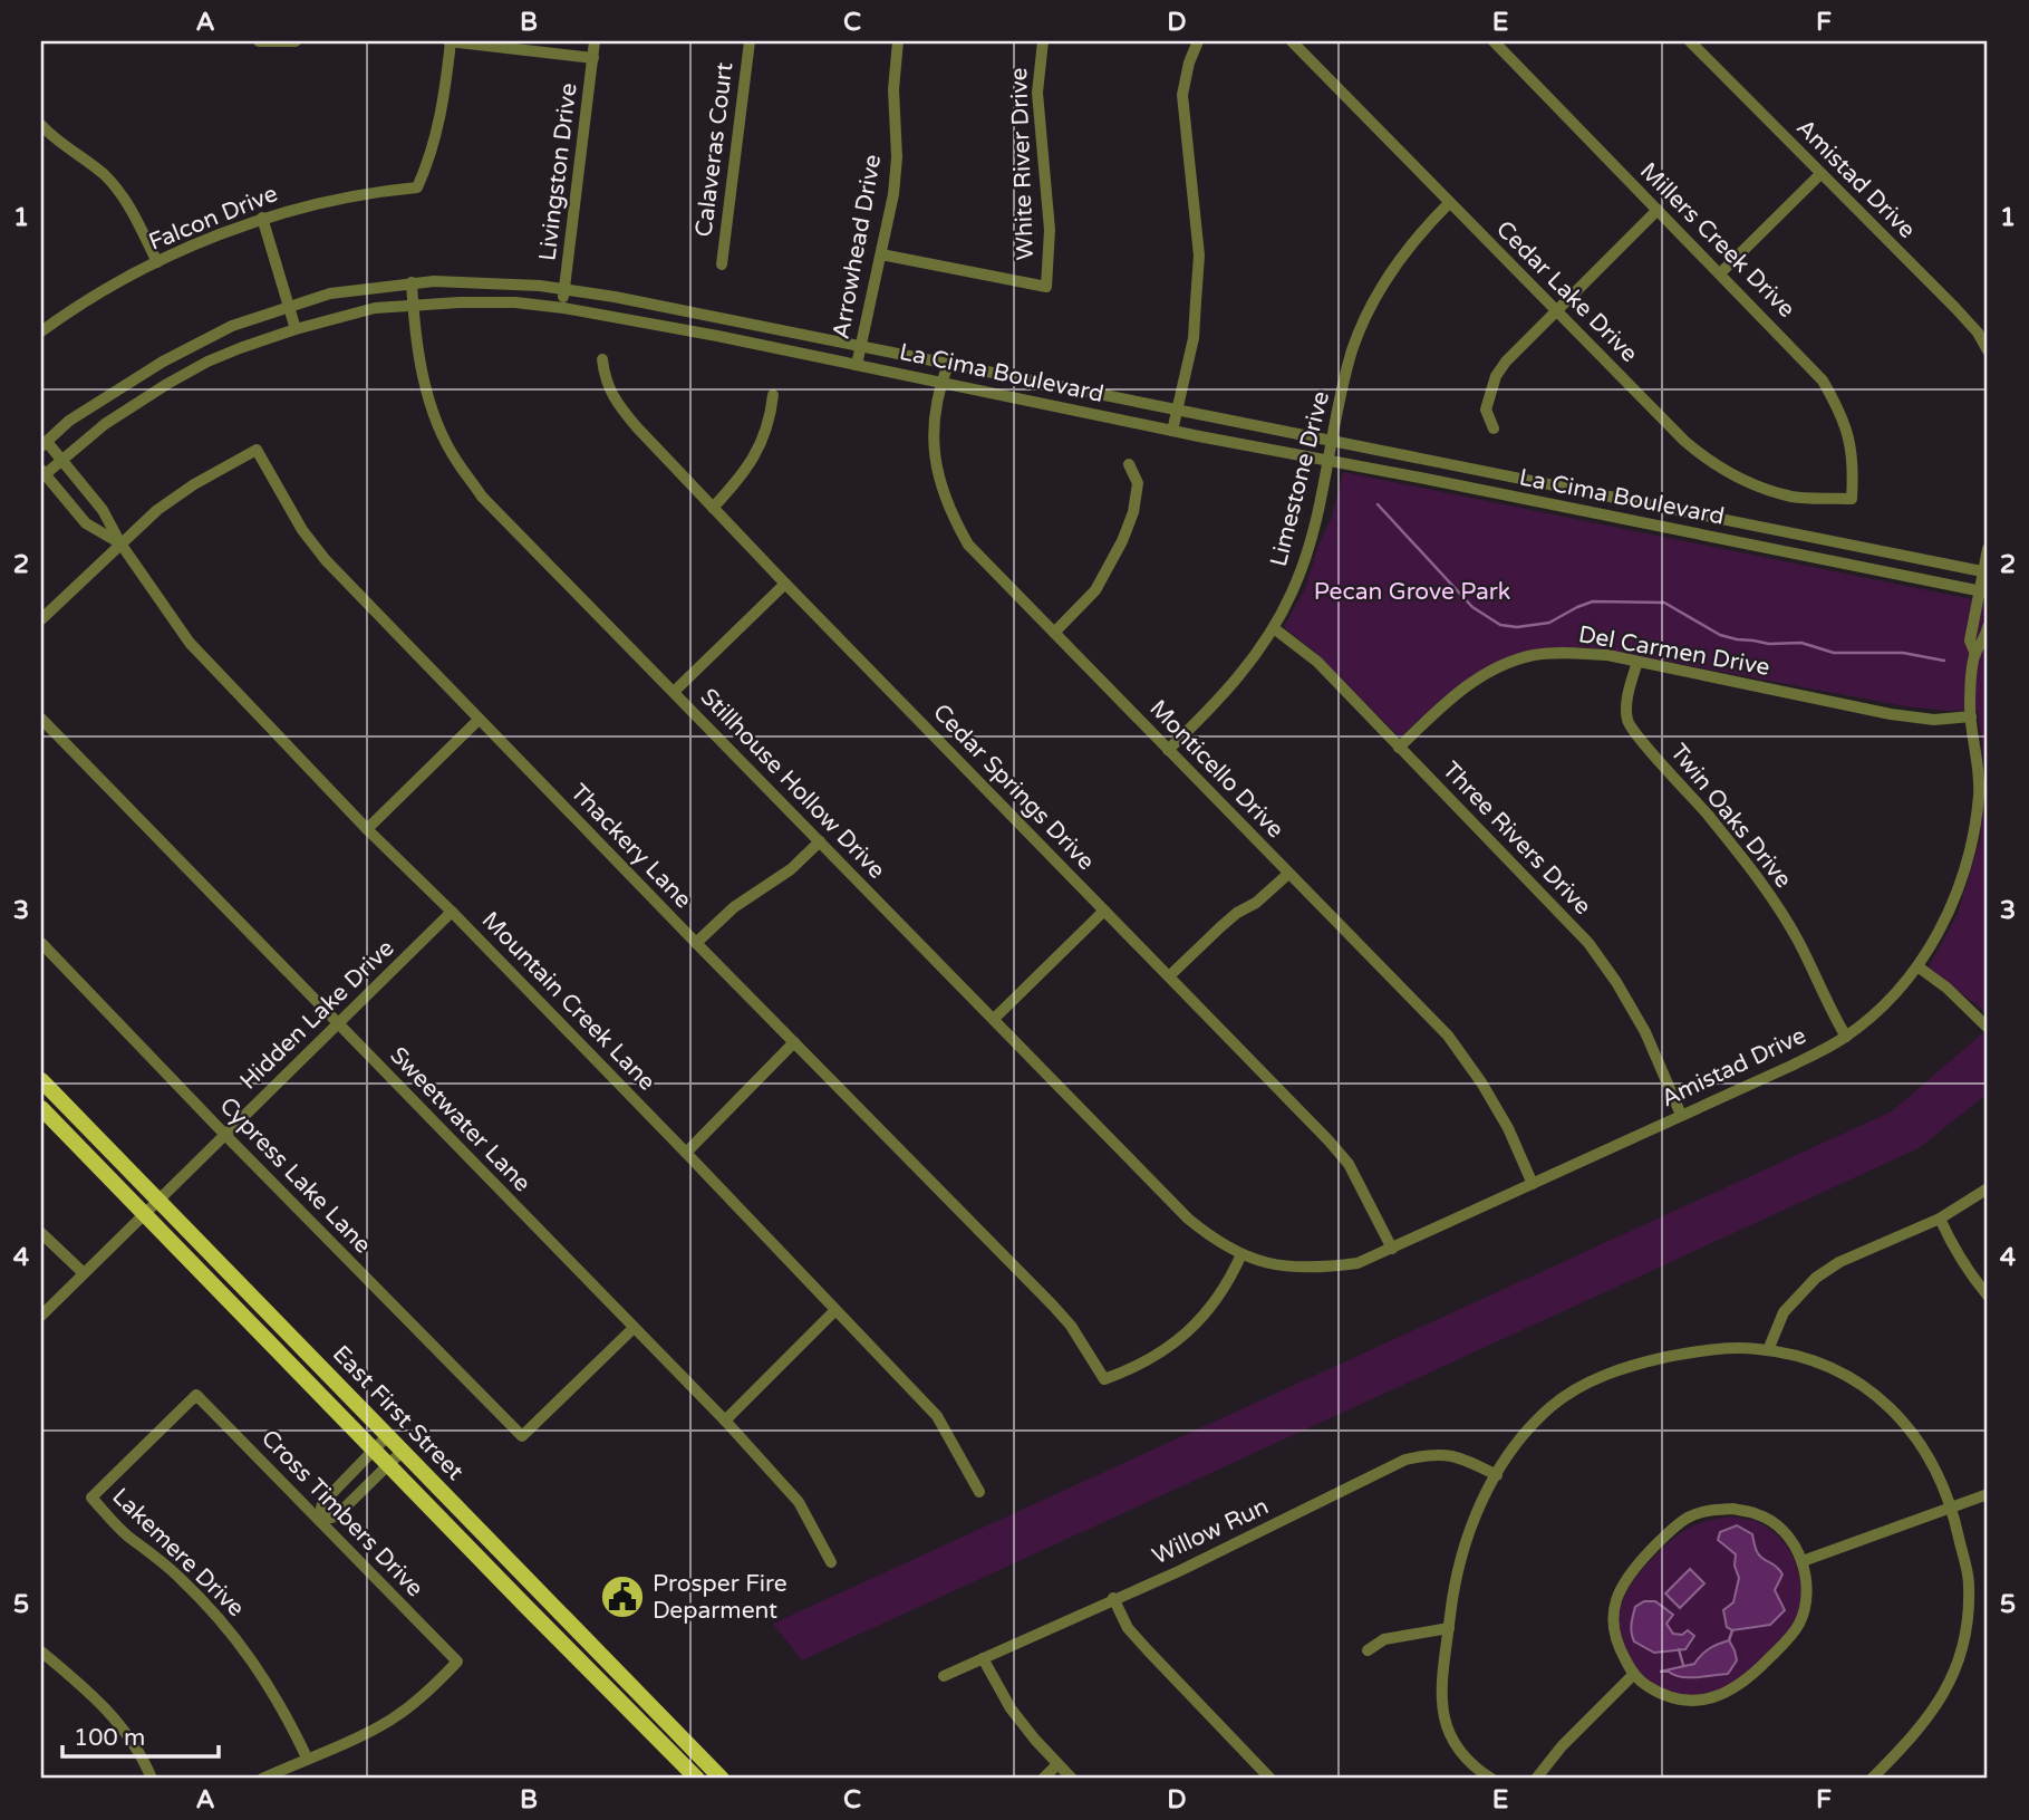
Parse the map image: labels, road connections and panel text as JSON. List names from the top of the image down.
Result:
{
  "streets": {
    "main road": ["East First Street"],
    "street": [
      "Calaveras Court",
      "White River Drive",
      "Livingston Drive",
      "Amistad Drive",
      "Falcon Drive",
      "Millers Creek Drive",
      "Arrowhead Drive",
      "Cedar Lake Drive",
      "La Cima Boulevard",
      "Limestone Drive",
      "Del Carmen Drive",
      "Monticello Drive",
      "Stillhouse Hollow Drive",
      "Cedar Springs Drive",
      "Twin Oaks Drive",
      "Three Rivers Drive",
      "Thackery Lane",
      "Mountain Creek Lane",
      "Hidden Lake Drive",
      "Sweetwater Lane",
      "Cypress Lake Lane",
      "Cross Timbers Drive",
      "Willow Run",
      "Lakemere Drive"
    ]
  },
  "crossings": [
    ["White River Drive", "Arrowhead Drive"],
    ["Livingston Drive", "La Cima Boulevard"],
    ["Amistad Drive", "La Cima Boulevard"],
    ["Amistad Drive", "Del Carmen Drive"],
    ["Amistad Drive", "Monticello Drive"],
    ["Amistad Drive", "Stillhouse Hollow Drive"],
    ["Amistad Drive", "Cedar Springs Drive"],
    ["Amistad Drive", "Twin Oaks Drive"],
    ["Amistad Drive", "Three Rivers Drive"],
    ["Amistad Drive", "Thackery Lane"],
    ["Millers Creek Drive", "Cedar Lake Drive"],
    ["Arrowhead Drive", "La Cima Boulevard"],
    ["Cedar Lake Drive", "Limestone Drive"],
    ["La Cima Boulevard", "Limestone Drive"],
    ["La Cima Boulevard", "Monticello Drive"],
    ["La Cima Boulevard", "Stillhouse Hollow Drive"],
    ["La Cima Boulevard", "Mountain Creek Lane"],
    ["Limestone Drive", "Monticello Drive"],
    ["Limestone Drive", "Three Rivers Drive"],
    ["Del Carmen Drive", "Twin Oaks Drive"],
    ["Del Carmen Drive", "Three Rivers Drive"],
    ["Stillhouse Hollow Drive", "Thackery Lane"],
    ["Thackery Lane", "Mountain Creek Lane"],
    ["Mountain Creek Lane", "Hidden Lake Drive"],
    ["Hidden Lake Drive", "Sweetwater Lane"],
    ["Hidden Lake Drive", "Cypress Lake Lane"],
    ["Hidden Lake Drive", "East First Street"],
    ["Sweetwater Lane", "Cypress Lake Lane"],
    ["Cross Timbers Drive", "Lakemere Drive"]
  ],
  "parks": ["Pecan Grove Park"],
  "places": {
    "public building": ["Prosper Fire Deparment"]
  },
  "scale_bar": "100 m",
  "grid": {
    "columns": [
      "A",
      "B",
      "C",
      "D",
      "E",
      "F"
    ],
    "rows": [
      "1",
      "2",
      "3",
      "4",
      "5"
    ]
  }
}
